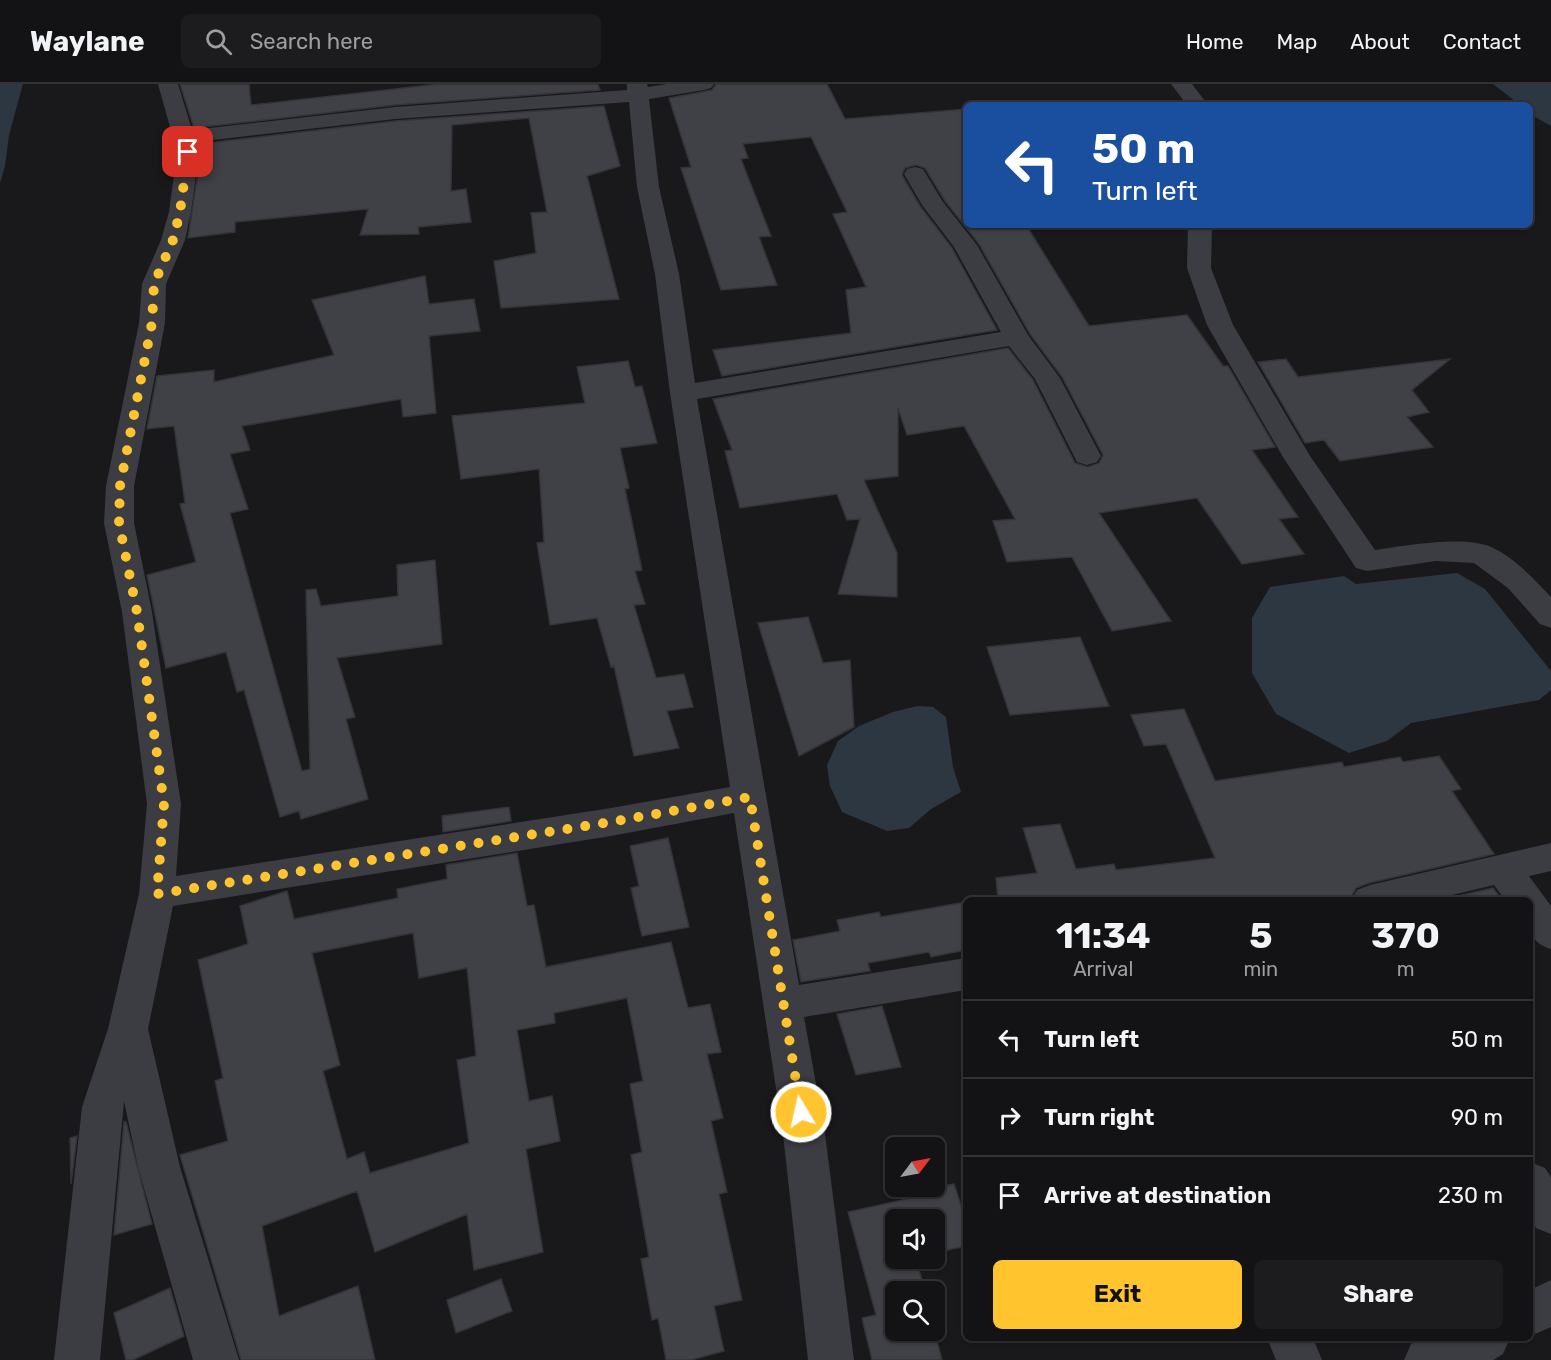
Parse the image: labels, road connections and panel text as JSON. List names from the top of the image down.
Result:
{
  "north": "top right",
  "page": {
    "header": "Waylane",
    "search": "Search here",
    "nav": [
      "Home",
      "Map",
      "About",
      "Contact"
    ],
    "turn": ["50 m", "Turn left"],
    "eta": [
      "11:34",
      "Arrival",
      "5",
      "min",
      "370",
      "m"
    ],
    "list": [
      {
        "name": "Turn left",
        "value": "50 m"
      },
      {
        "name": "Turn right",
        "value": "90 m"
      },
      {
        "name": "Arrive at destination",
        "value": "230 m"
      }
    ],
    "buttons": ["Exit", "Share"]
  }
}
